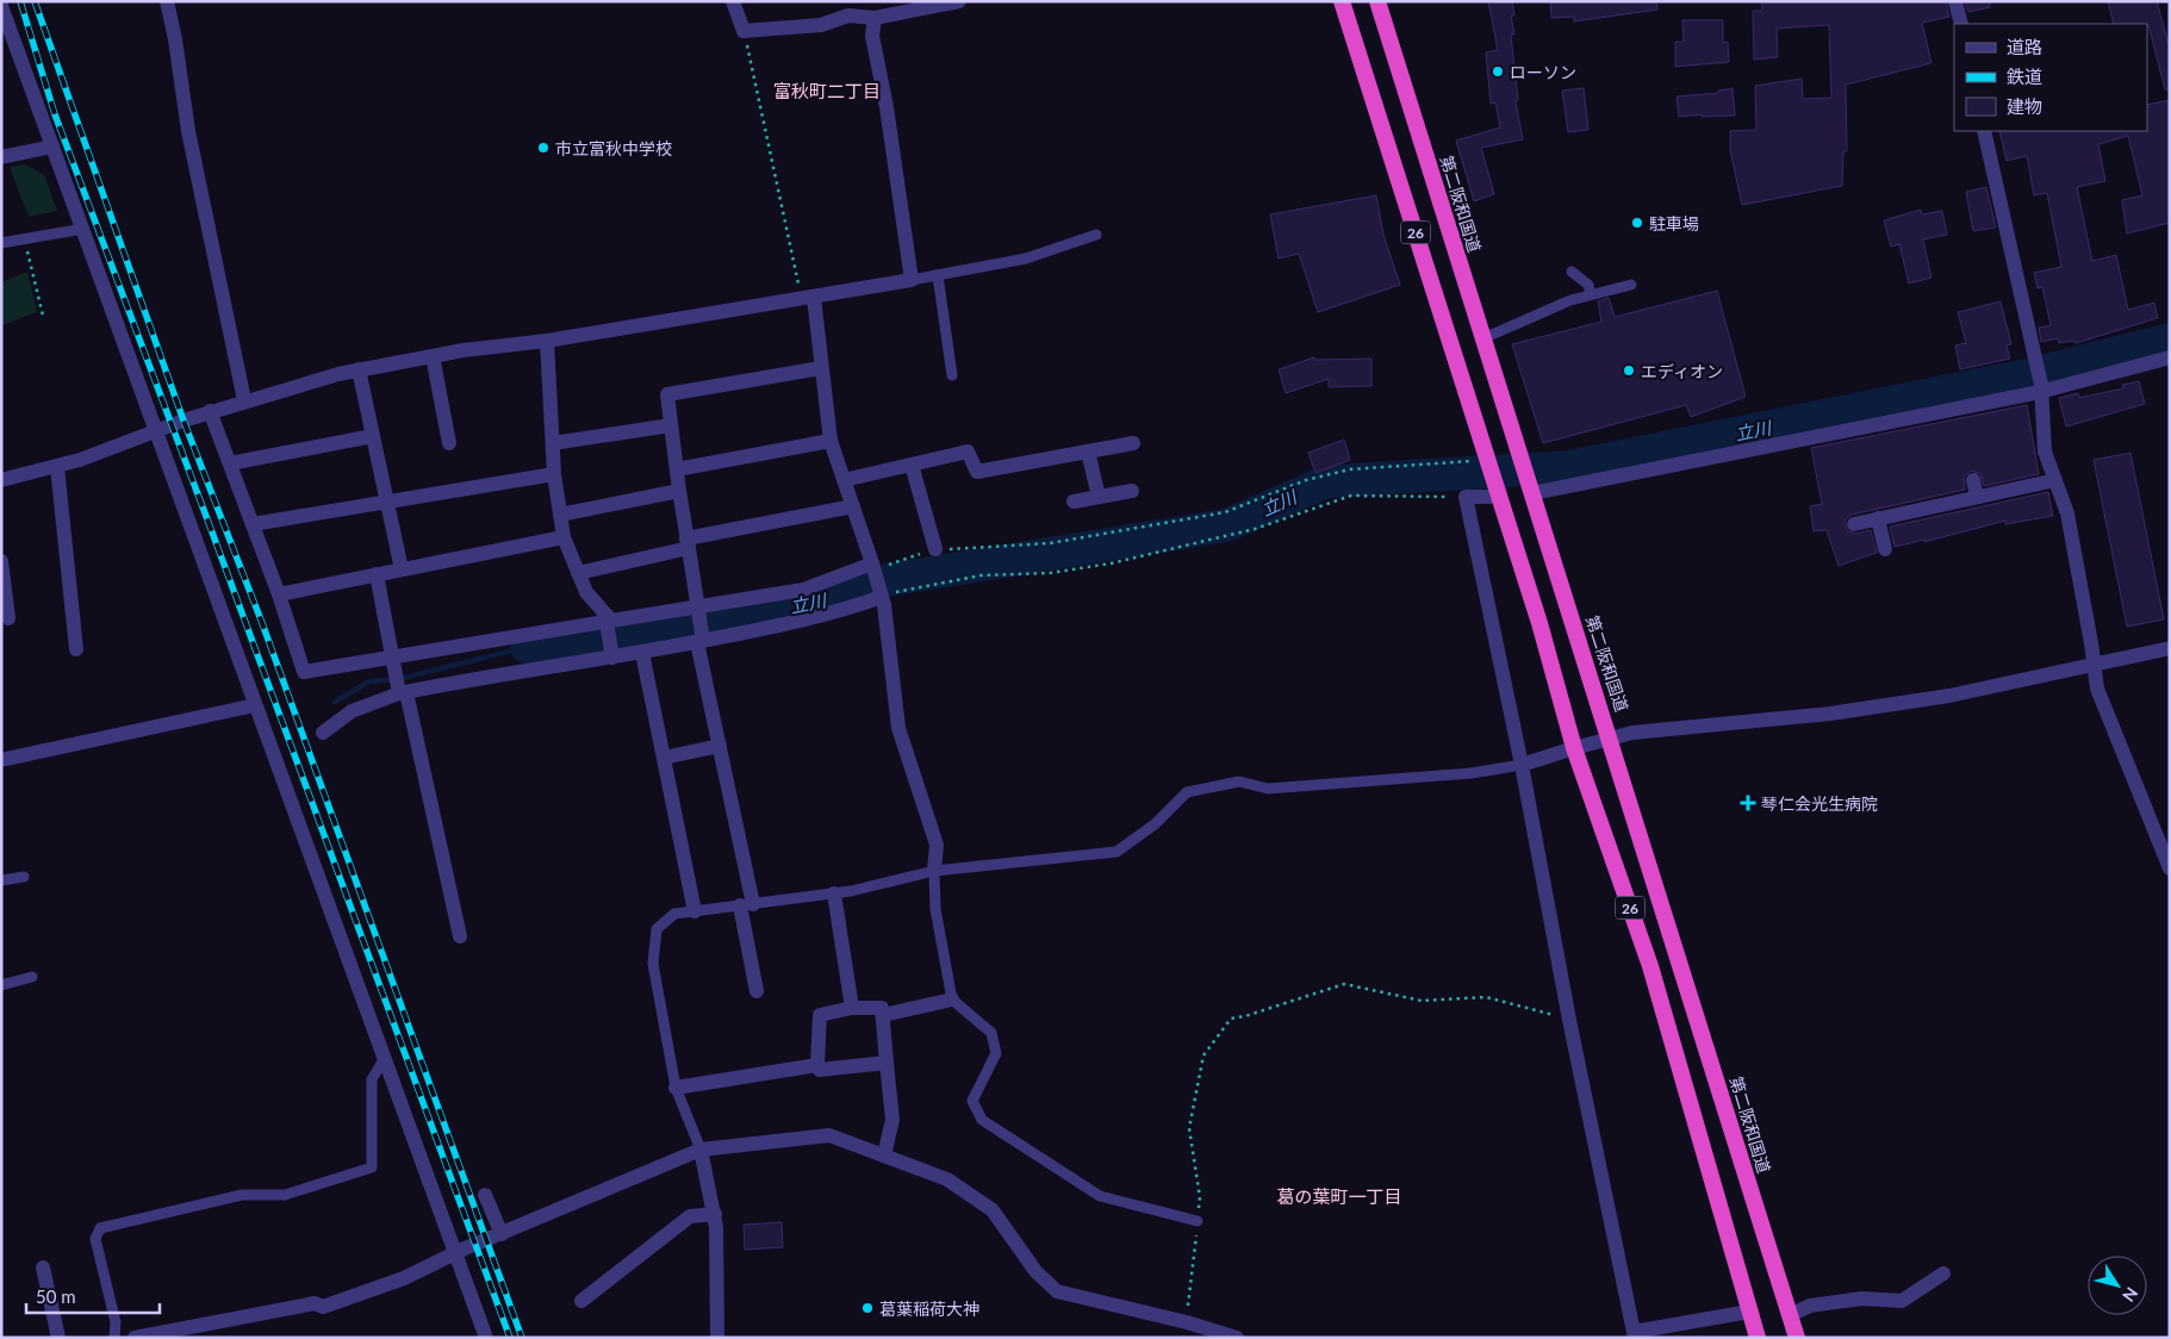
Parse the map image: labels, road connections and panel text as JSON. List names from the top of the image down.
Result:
{
  "streets": {
    "highway": ["第二阪和国道", "26"]
  },
  "districts": ["富秋町二丁目", "葛の葉町一丁目"],
  "water": ["立川"],
  "places": {
    "other": [
      "ローソン",
      "市立富秋中学校",
      "駐車場",
      "エディオン",
      "葛葉稲荷大神"
    ],
    "health": ["琴仁会光生病院"]
  },
  "legend": ["道路", "鉄道", "建物"],
  "scale_bar": "50 m",
  "north": "bottom right"
}
